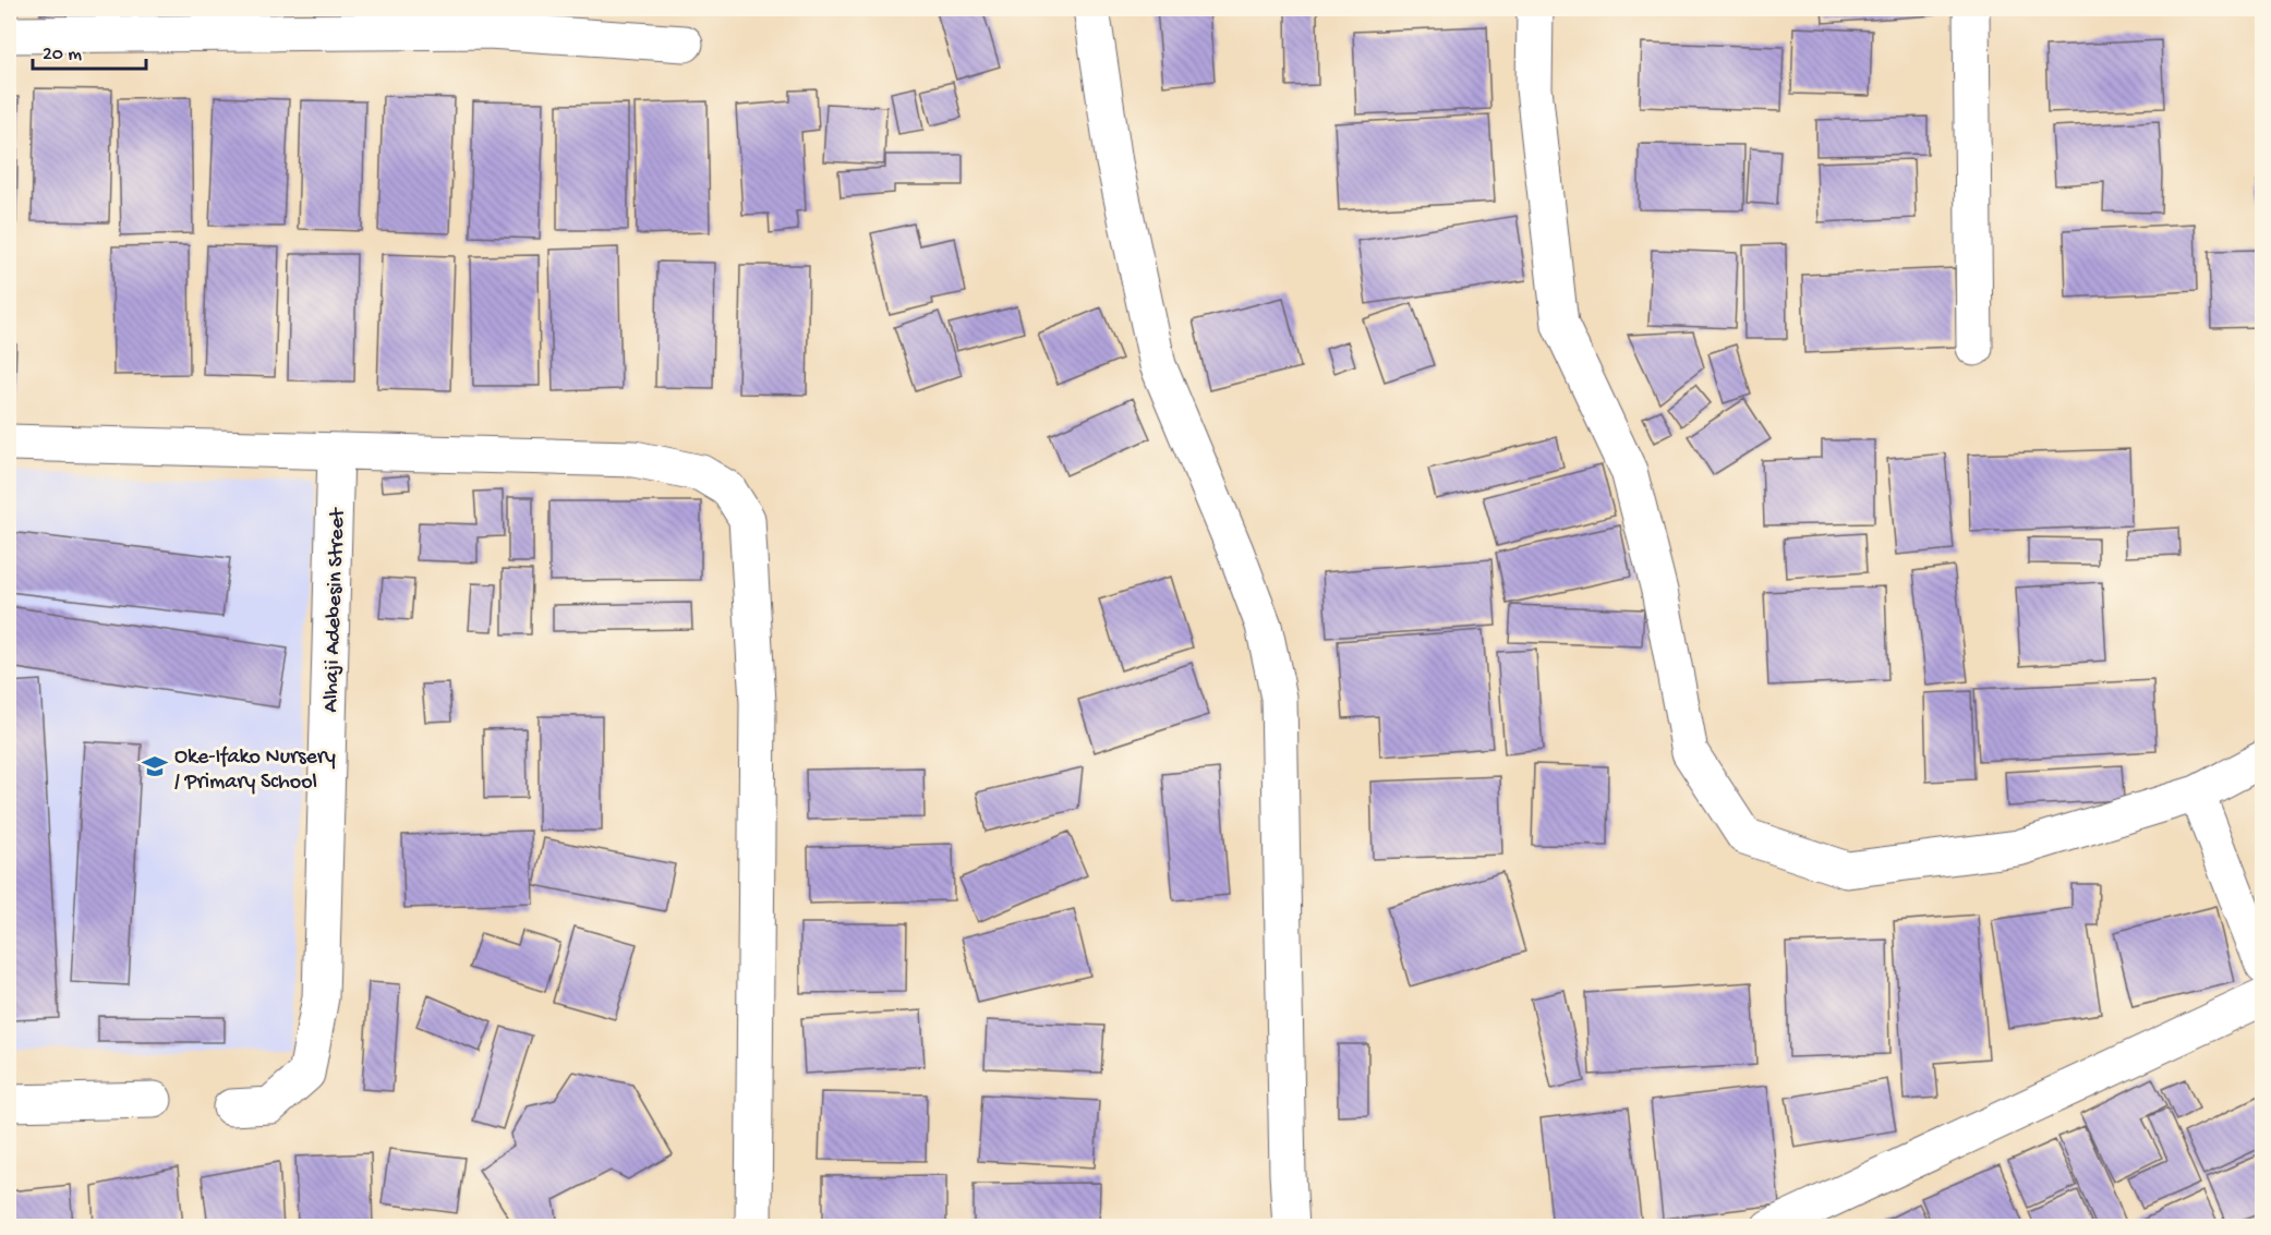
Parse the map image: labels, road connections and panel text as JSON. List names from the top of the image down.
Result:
{
  "streets": {
    "street": ["Alhaji Adebesin Street"]
  },
  "places": {
    "school or university": ["Oke-Ifako Nursery / Primary School"]
  },
  "scale_bar": "20 m"
}
